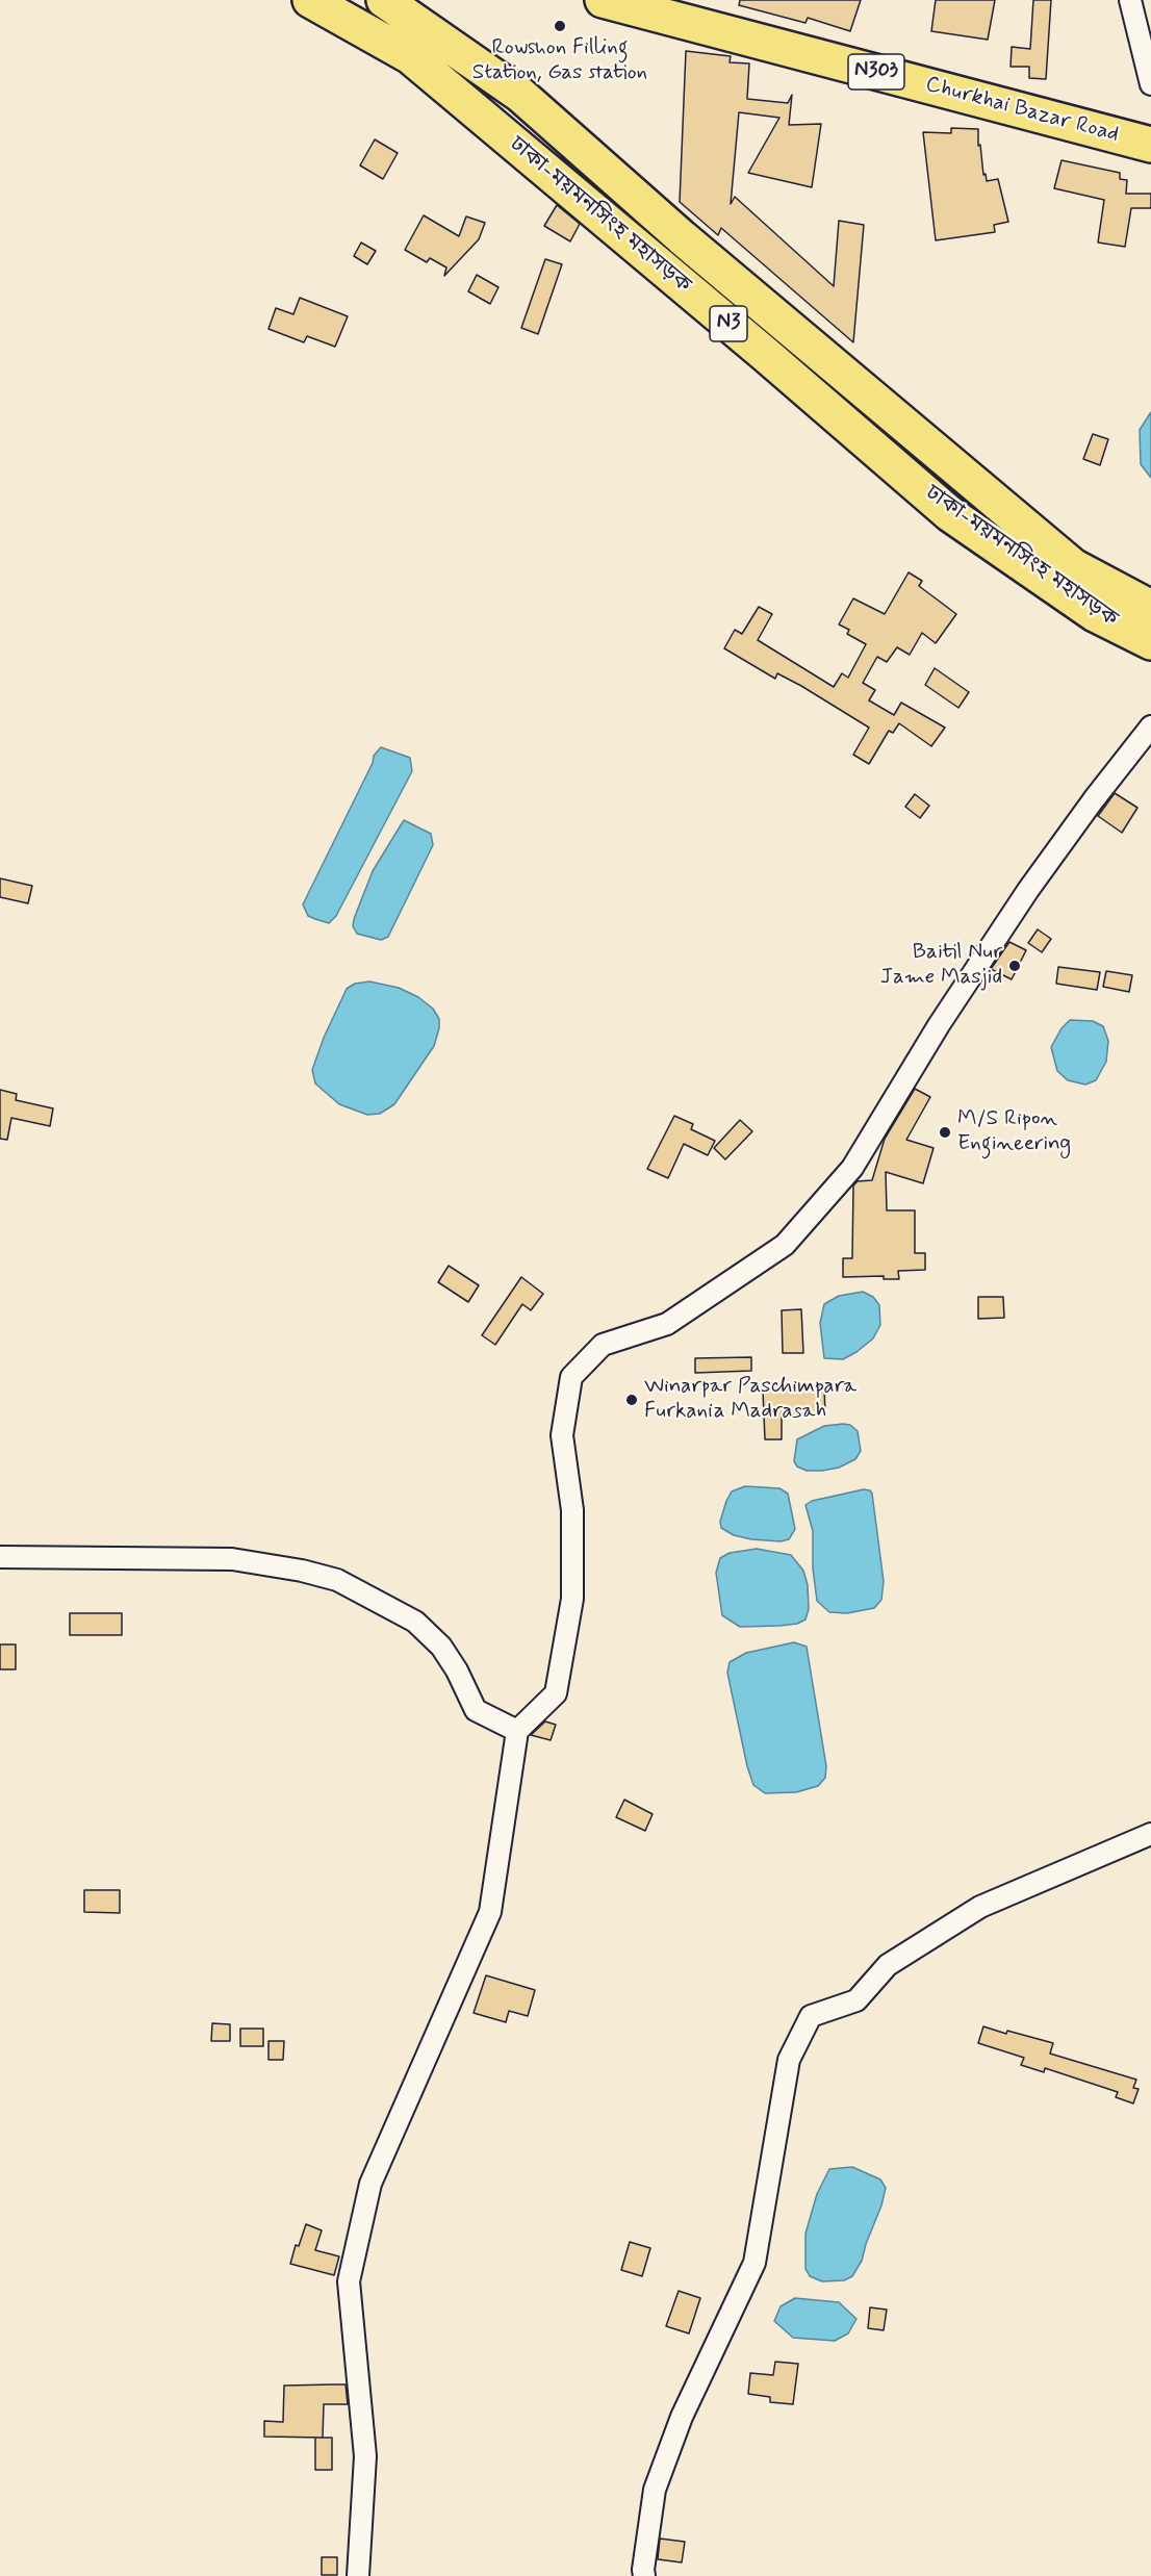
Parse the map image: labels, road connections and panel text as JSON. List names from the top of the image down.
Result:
{
  "streets": {
    "highway": [
      "N303",
      "Churkhai Bazar Road",
      "ঢাকা-ময়মনসিংহ মহাসড়ক",
      "N3"
    ]
  },
  "places": [
    "Rowshon Filling Station, Gas station",
    "Baitil Nur Jame Masjid",
    "M/S Ripon Engineering",
    "Winarpar Paschimpara Furkania Madrasah"
  ]
}
